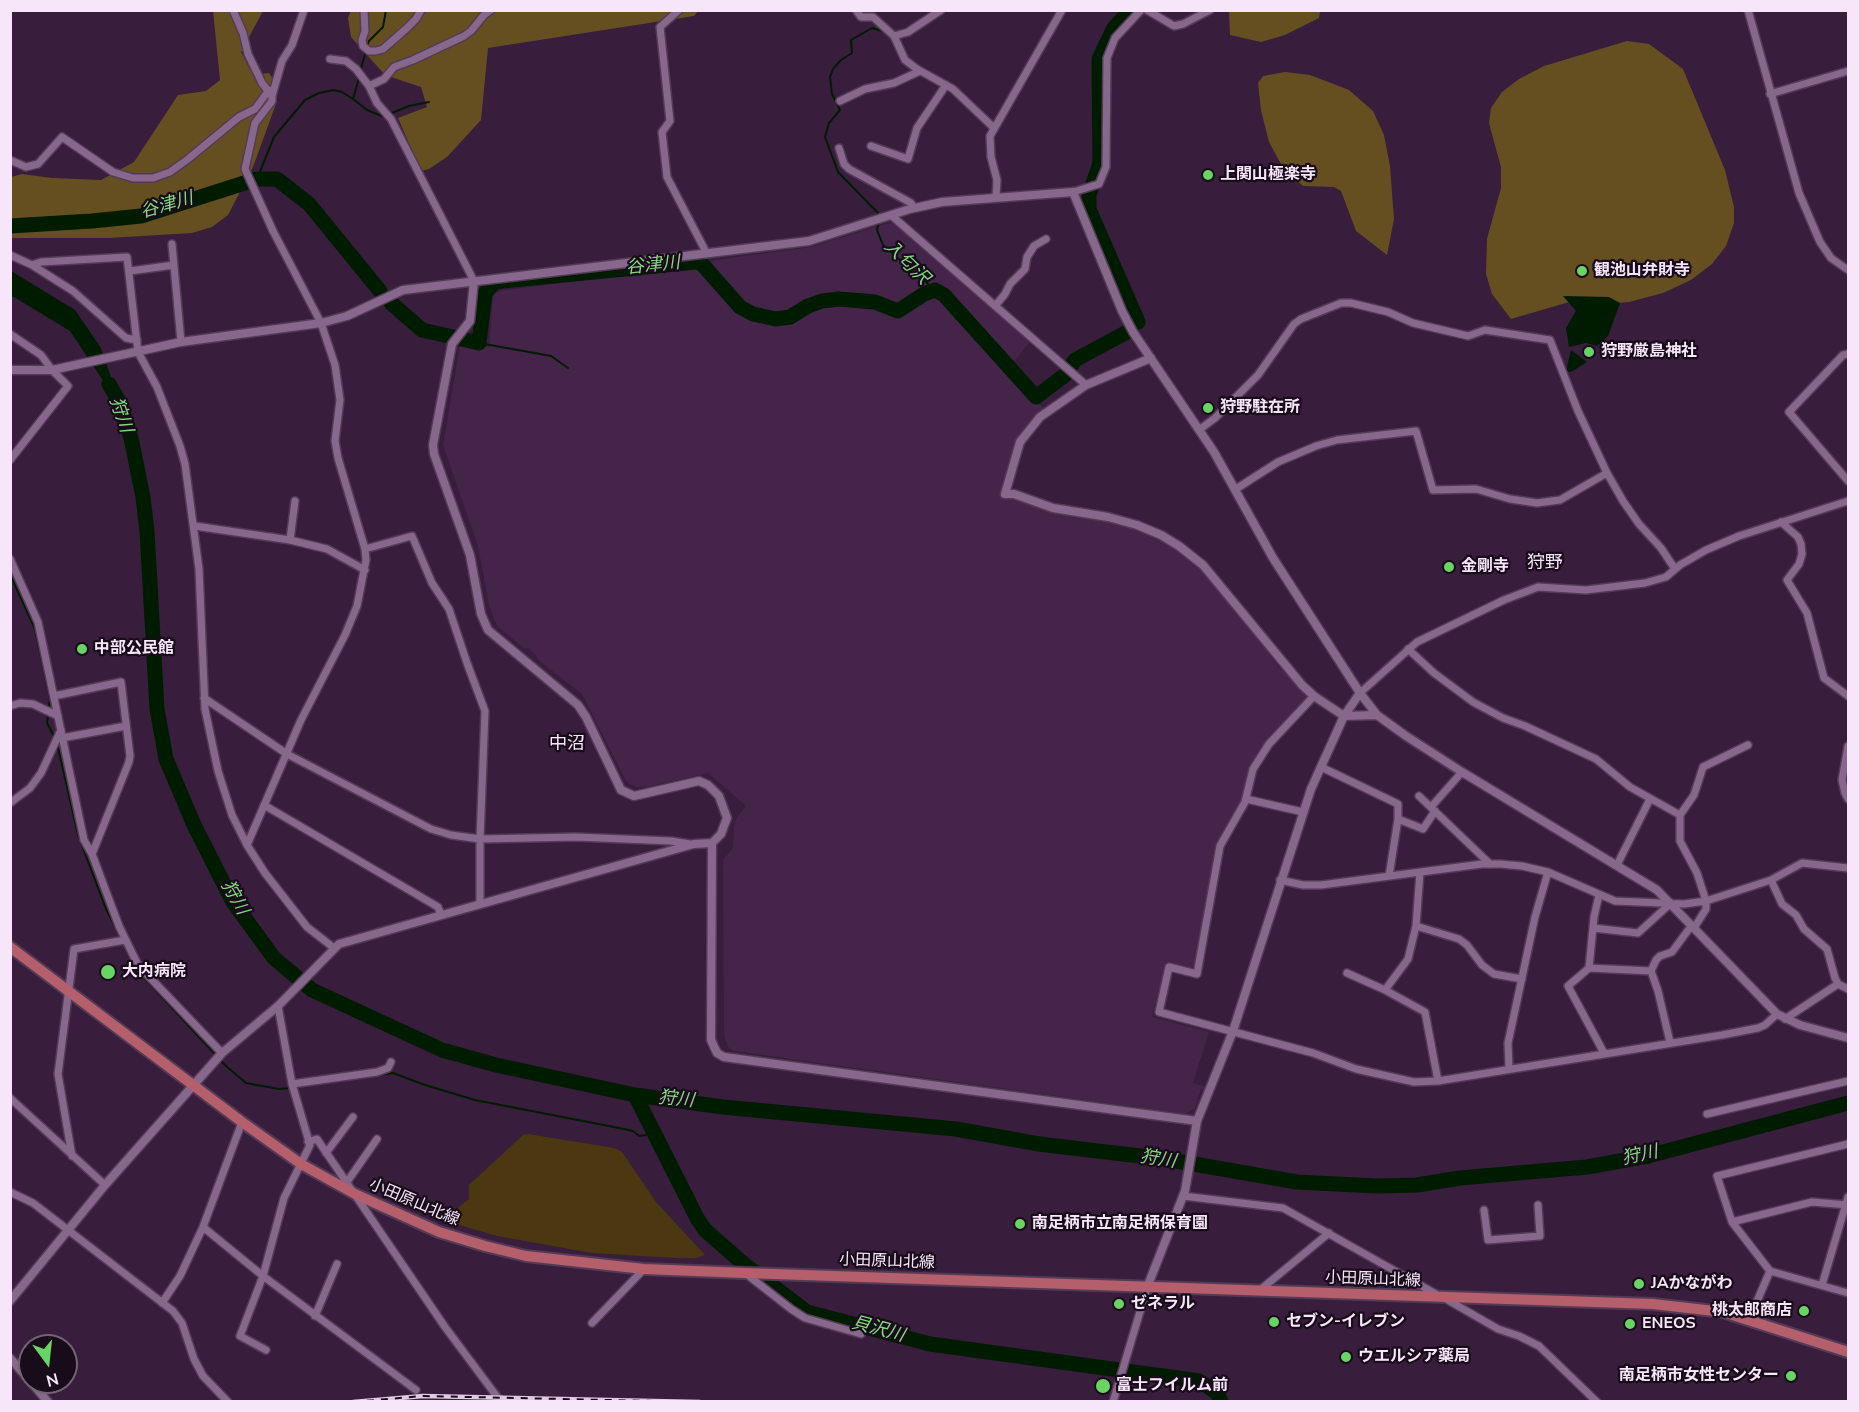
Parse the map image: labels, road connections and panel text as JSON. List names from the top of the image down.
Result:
{
  "streets": {
    "main road": ["小田原山北線"]
  },
  "districts": ["狩野", "中沼"],
  "water": [
    "谷津川",
    "入匂沢",
    "狩川",
    "貝沢川"
  ],
  "places": [
    "上関山極楽寺",
    "観池山弁財寺",
    "狩野厳島神社",
    "狩野駐在所",
    "金剛寺",
    "中部公民館",
    "大内病院",
    "南足柄市立南足柄保育園",
    "JAかながわ",
    "ゼネラル",
    "桃太郎商店",
    "セブン-イレブン",
    "ENEOS",
    "ウエルシア薬局",
    "南足柄市女性センター",
    "富士フイルム前"
  ],
  "north": "bottom"
}
